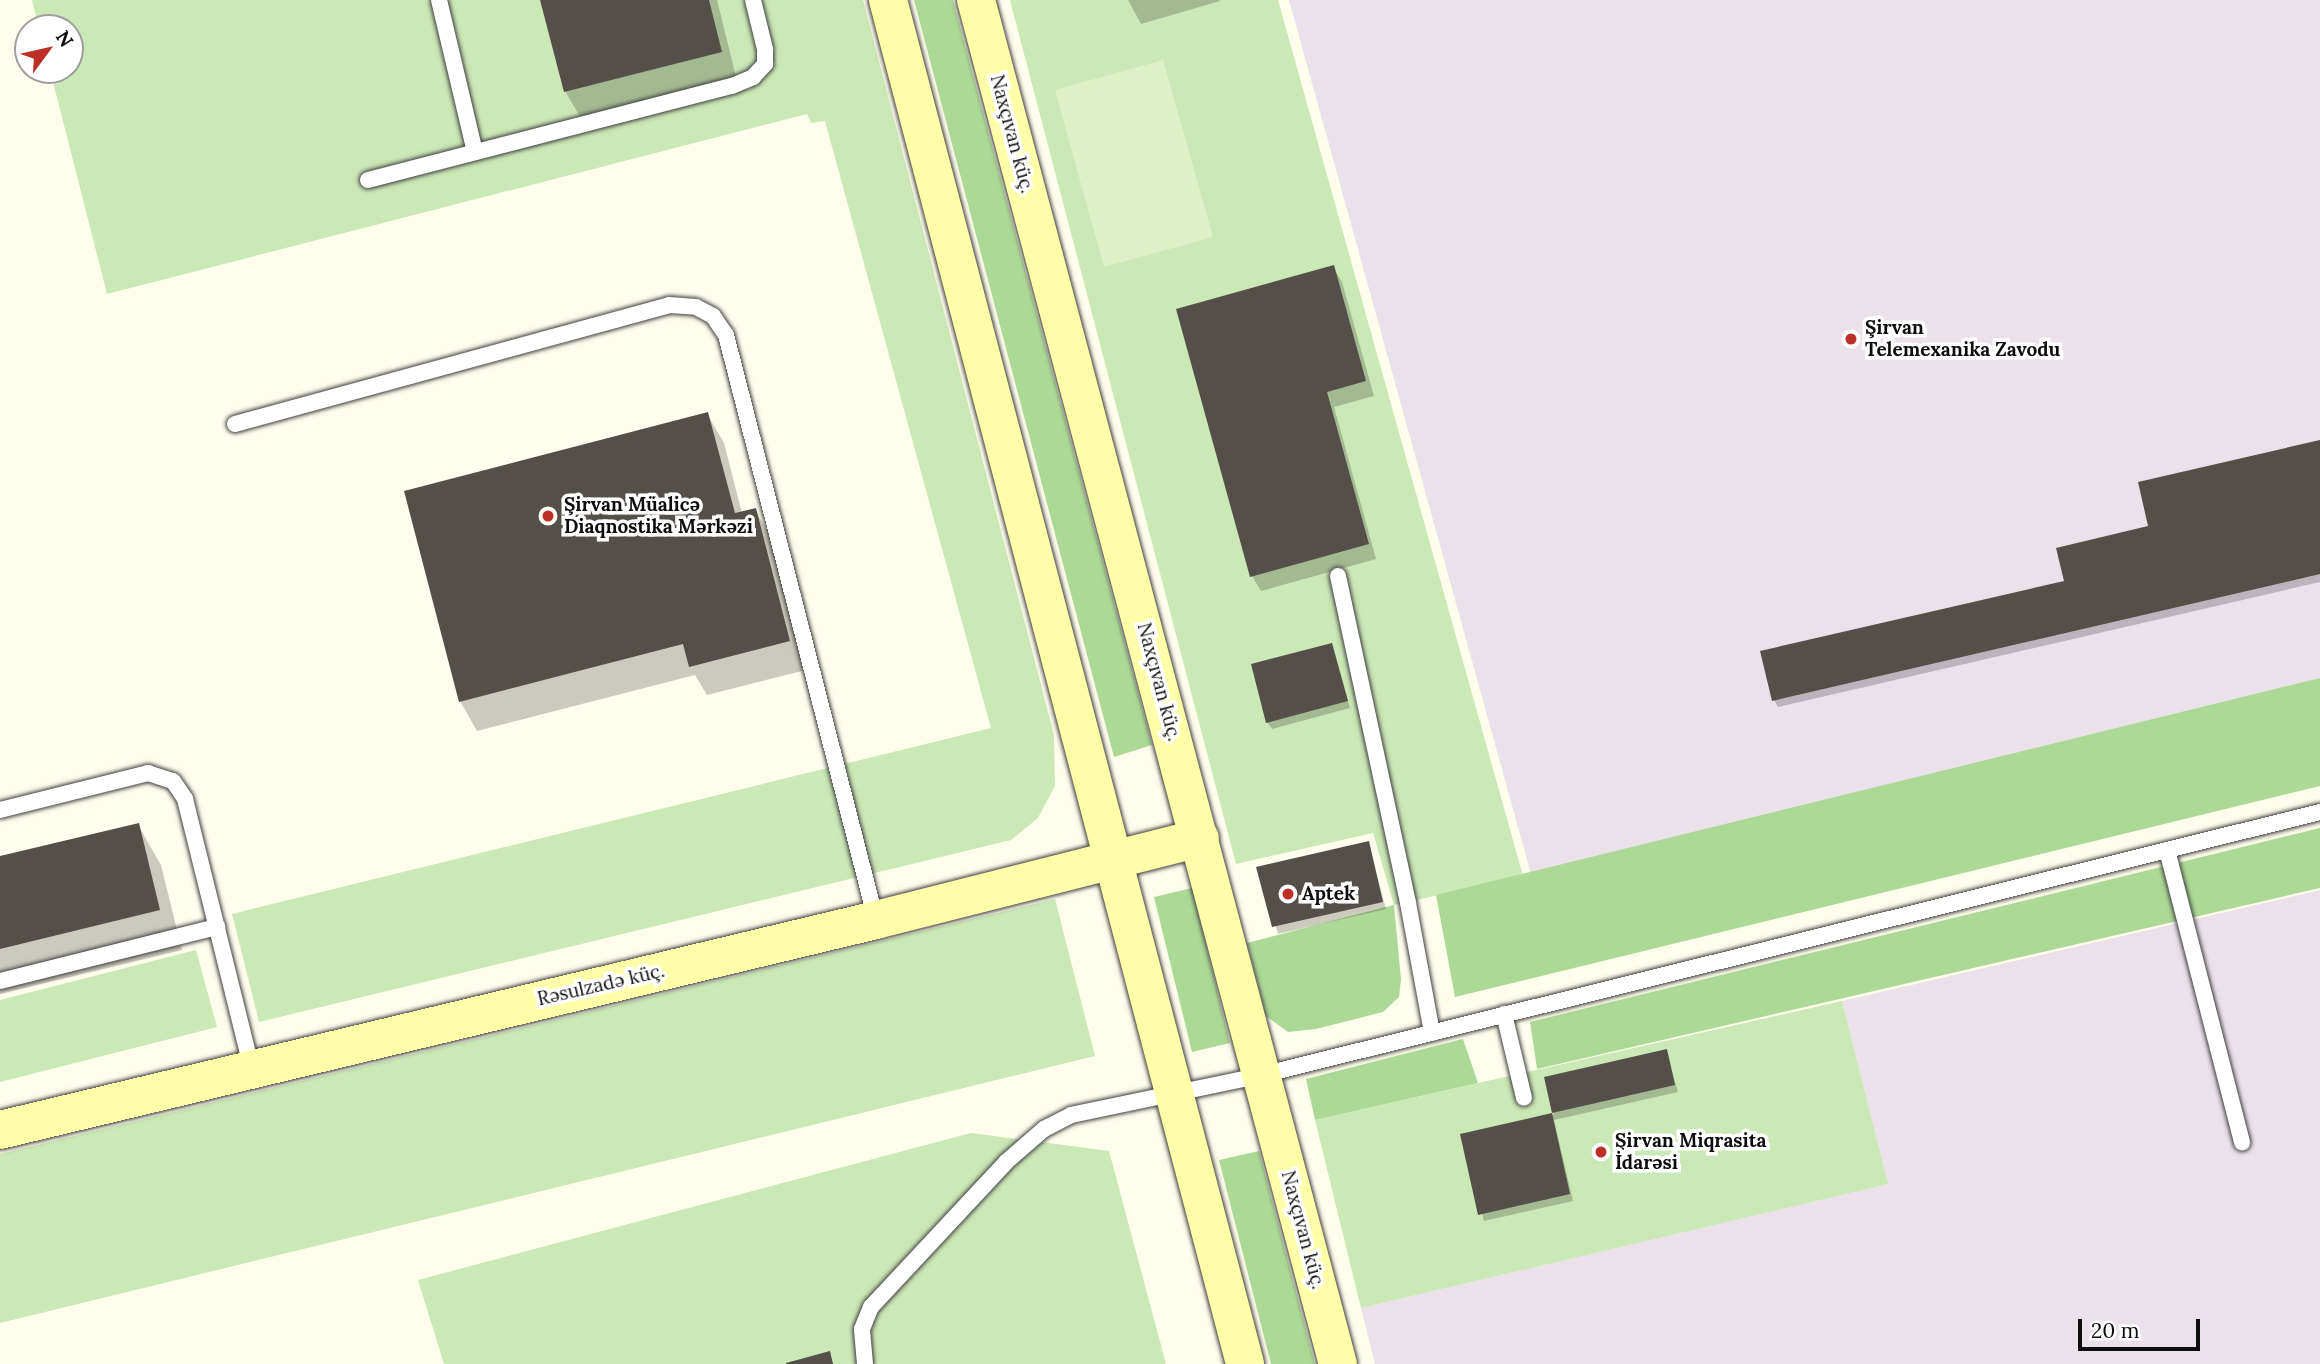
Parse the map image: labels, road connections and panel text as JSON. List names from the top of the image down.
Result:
{
  "streets": {
    "main road": ["Naxçıvan küç.", "Rəsulzadə küç."]
  },
  "crossings": [
    ["Naxçıvan küç.", "Rəsulzadə küç."]
  ],
  "places": [
    "Şirvan Telemexanika Zavodu",
    "Şirvan Müalicə Diaqnostika Mərkəzi",
    "Aptek",
    "Şirvan Miqrasita İdarəsi"
  ],
  "scale_bar": "20 m",
  "north": "top right"
}
